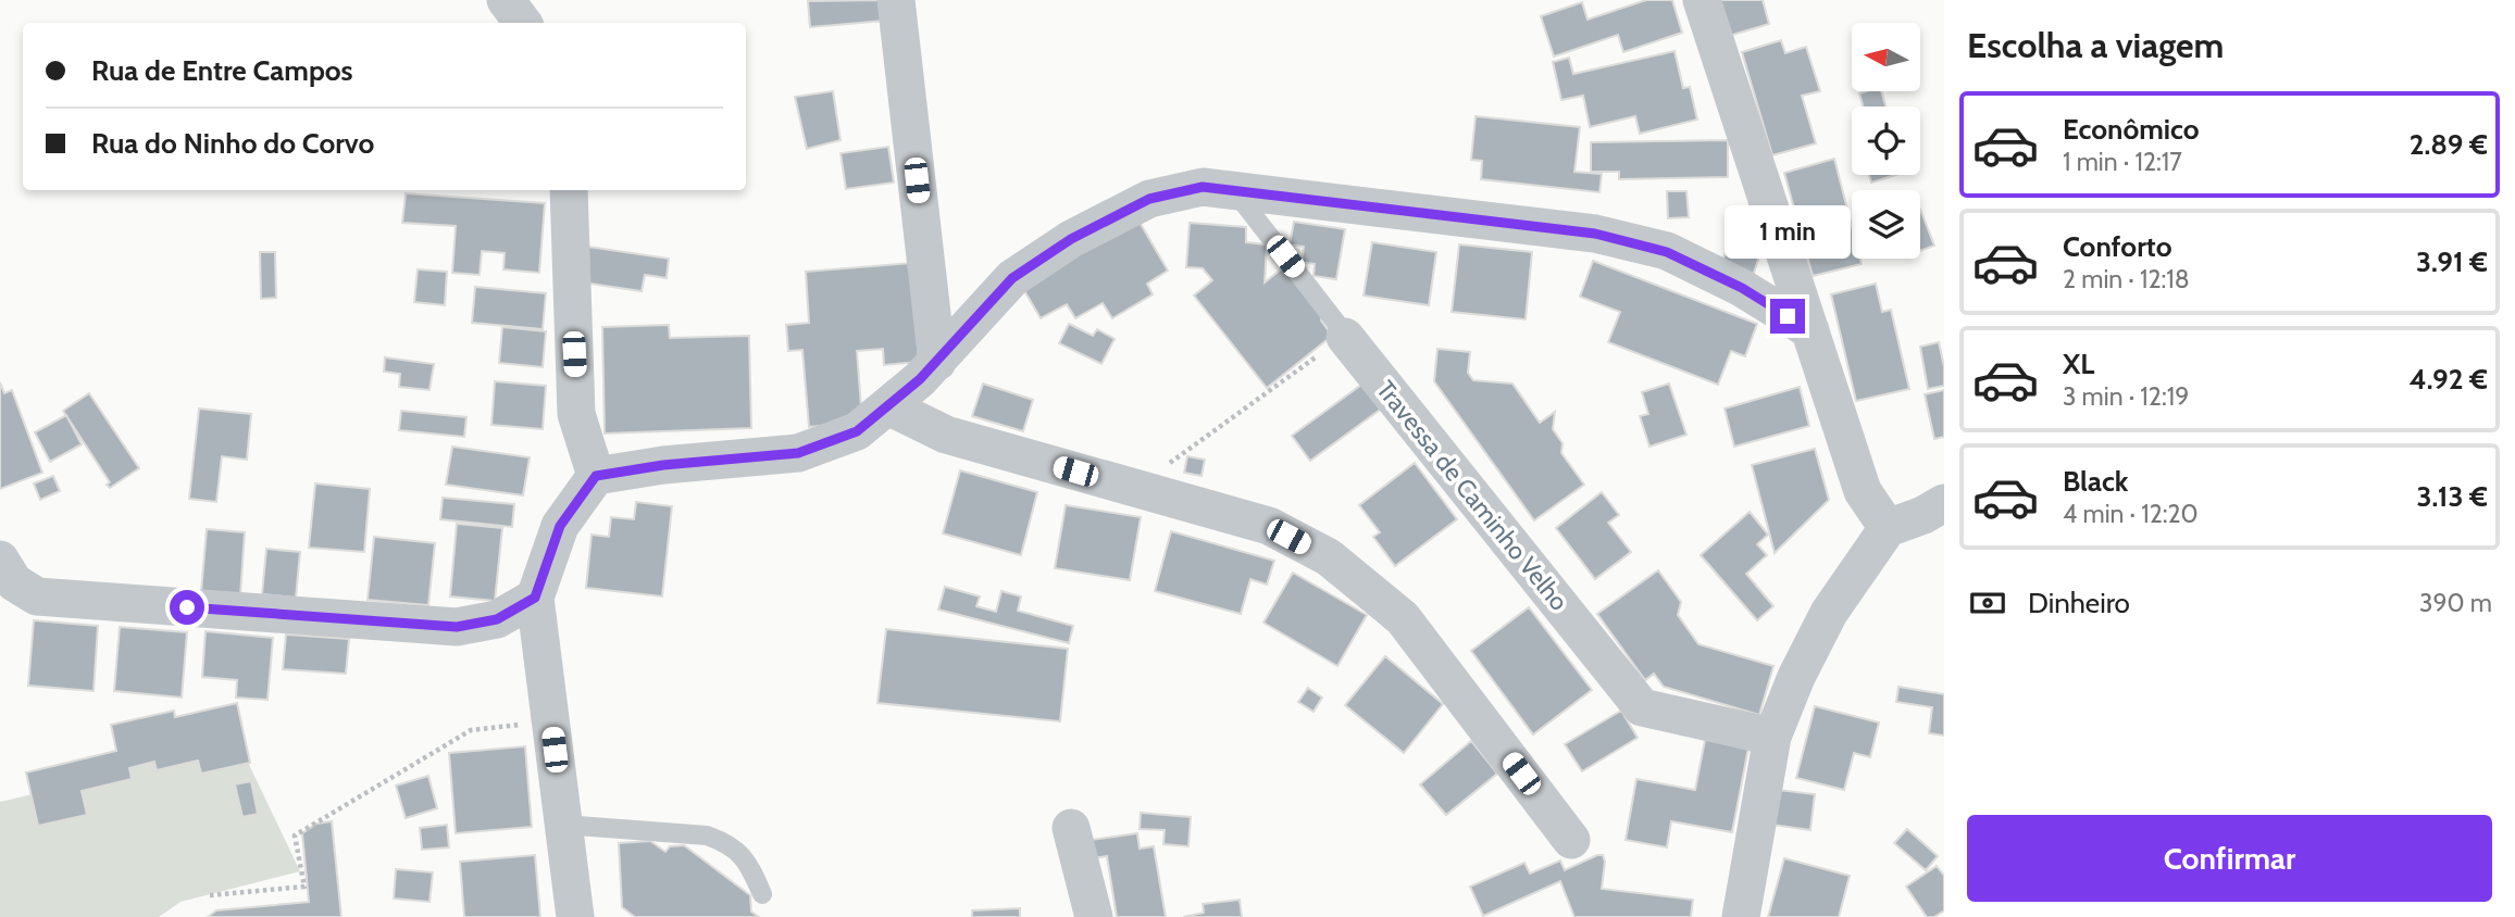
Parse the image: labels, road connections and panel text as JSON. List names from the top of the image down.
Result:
{
  "streets": {
    "street": ["Travessa de Caminho Velho"]
  },
  "north": "left",
  "page": {
    "heading": "Escolha a viagem",
    "banner": ["Rua de Entre Campos", "Rua do Ninho do Corvo"],
    "list": [
      {
        "name": "Econômico",
        "note": "1 min · 12:17",
        "value": "2.89 €"
      },
      {
        "name": "Conforto",
        "note": "2 min · 12:18",
        "value": "3.91 €"
      },
      {
        "name": "XL",
        "note": "3 min · 12:19",
        "value": "4.92 €"
      },
      {
        "name": "Black",
        "note": "4 min · 12:20",
        "value": "3.13 €"
      }
    ],
    "bubble": "1 min",
    "pay": ["Dinheiro", "390 m"],
    "buttons": "Confirmar"
  }
}
